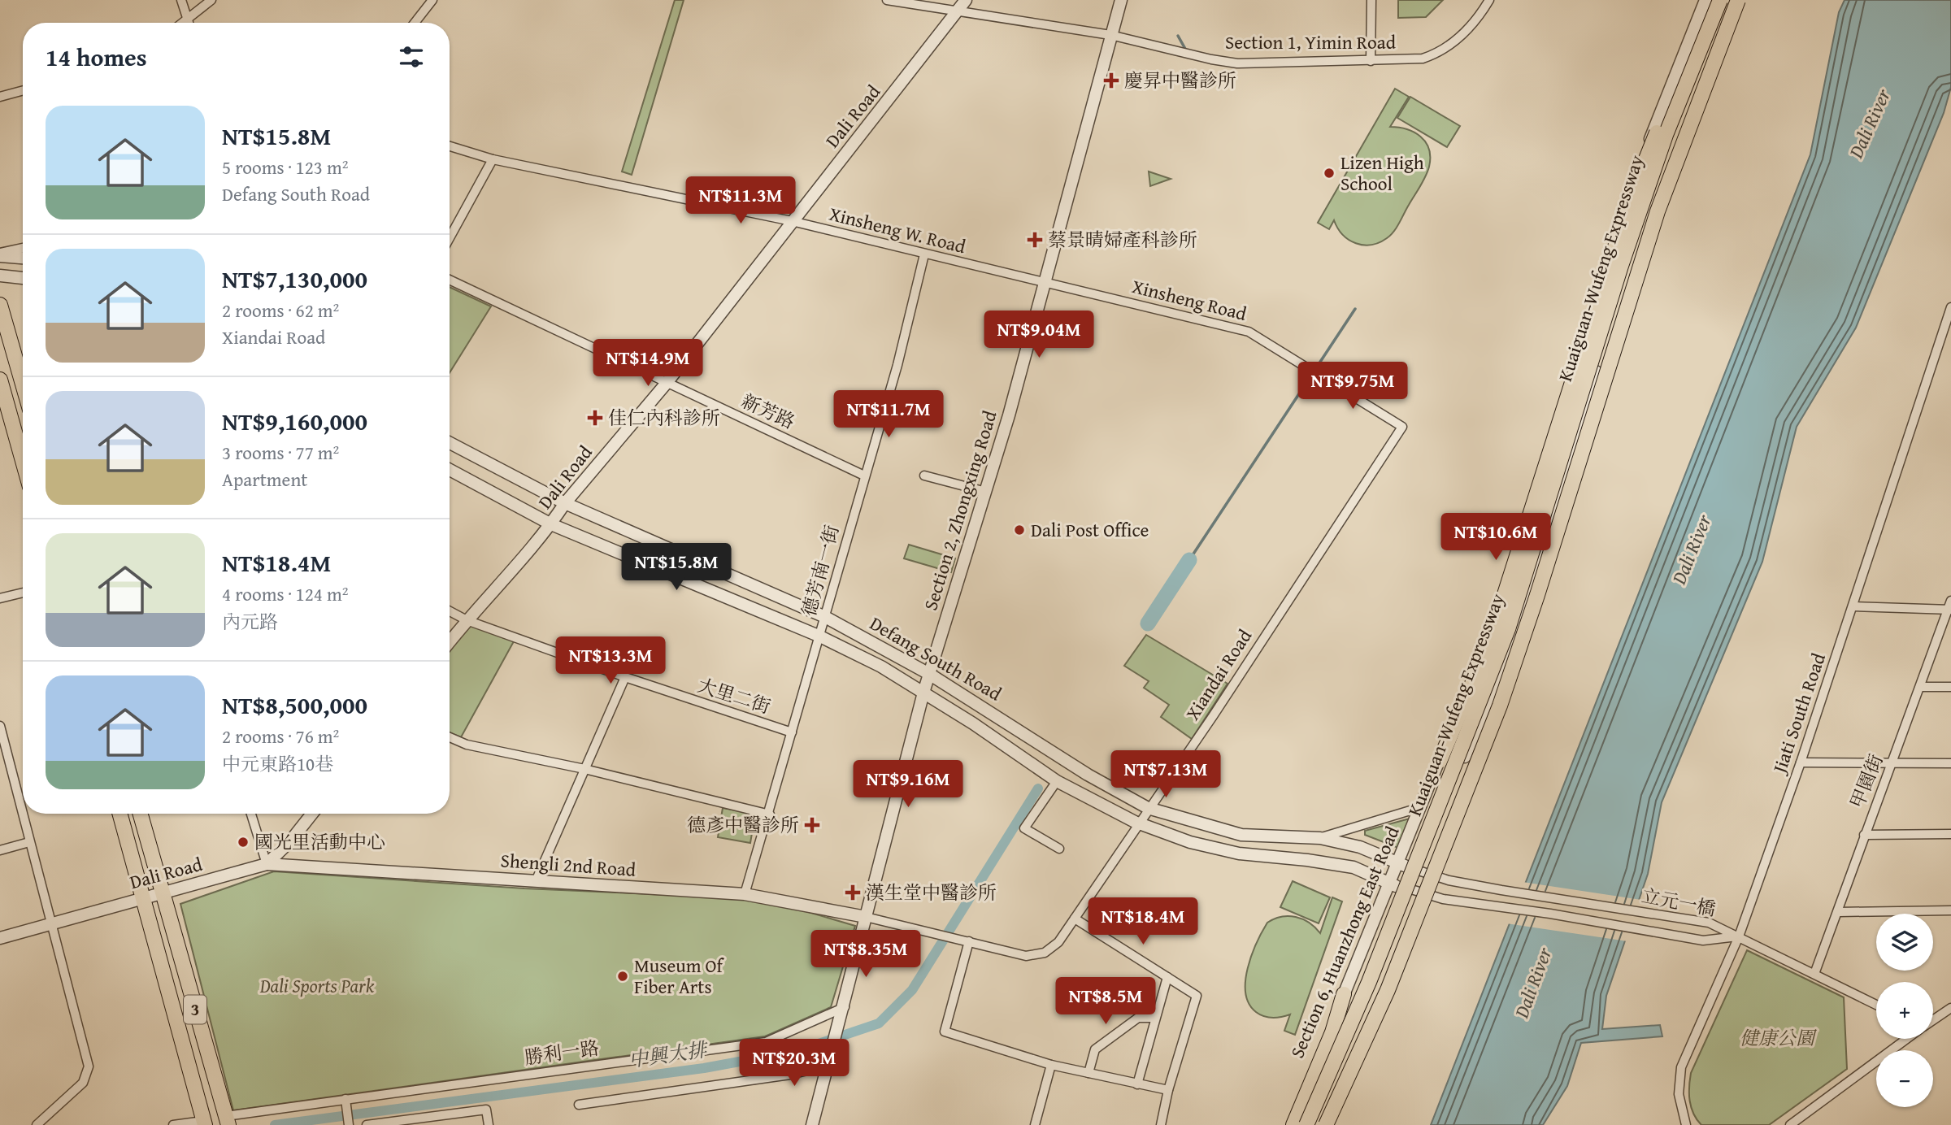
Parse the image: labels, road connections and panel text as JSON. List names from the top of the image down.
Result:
{
  "streets": {
    "main road": ["Kuaiguan-Wufeng Expressway", "3"],
    "street": [
      "Section 1, Yimin Road",
      "Dali Road",
      "Xinsheng W. Road",
      "Xinsheng Road",
      "新芳路",
      "Section 2, Zhongxing Road",
      "德芳南一街",
      "Defang South Road",
      "Xiandai Road",
      "大里二街",
      "Jiati South Road",
      "甲園街",
      "Shengli 2nd Road",
      "立元一橋",
      "Section 6, Huanzhong East Road",
      "勝利一路"
    ]
  },
  "crossings": [
    ["Section 1, Yimin Road", "Dali Road"],
    ["Section 1, Yimin Road", "Section 2, Zhongxing Road"],
    ["Dali Road", "Xinsheng W. Road"],
    ["Dali Road", "新芳路"],
    ["Dali Road", "Defang South Road"],
    ["Dali Road", "大里二街"],
    ["Dali Road", "Shengli 2nd Road"],
    ["Dali Road", "3"],
    ["Xinsheng W. Road", "Xinsheng Road"],
    ["Xinsheng W. Road", "Section 2, Zhongxing Road"],
    ["Xinsheng W. Road", "德芳南一街"],
    ["Xinsheng Road", "Section 2, Zhongxing Road"],
    ["Xinsheng Road", "Xiandai Road"],
    ["新芳路", "德芳南一街"],
    ["Section 2, Zhongxing Road", "Defang South Road"],
    ["Section 2, Zhongxing Road", "Xiandai Road"],
    ["Section 2, Zhongxing Road", "Shengli 2nd Road"],
    ["Section 2, Zhongxing Road", "勝利一路"],
    ["德芳南一街", "Defang South Road"],
    ["德芳南一街", "大里二街"],
    ["德芳南一街", "Shengli 2nd Road"],
    ["Defang South Road", "Xiandai Road"],
    ["Defang South Road", "立元一橋"],
    ["Defang South Road", "Section 6, Huanzhong East Road"],
    ["Xiandai Road", "Shengli 2nd Road"],
    ["Jiati South Road", "立元一橋"],
    ["3", "勝利一路"]
  ],
  "water": ["Dali River", "中興大排"],
  "parks": ["Dali Sports Park", "健康公園"],
  "places": {
    "health": [
      "慶昇中醫診所",
      "蔡景晴婦產科診所",
      "佳仁內科診所",
      "德彥中醫診所",
      "漢生堂中醫診所"
    ],
    "other": [
      "Lizen High School",
      "Dali Post Office",
      "國光里活動中心",
      "Museum Of Fiber Arts"
    ]
  },
  "page": {
    "heading": "14 homes",
    "list": [
      {
        "name": "NT$15.8M",
        "note": "5 rooms · 123 m² · Defang South Road"
      },
      {
        "name": "NT$7,130,000",
        "note": "2 rooms · 62 m² · Xiandai Road"
      },
      {
        "name": "NT$9,160,000",
        "note": "3 rooms · 77 m² · Apartment"
      },
      {
        "name": "NT$18.4M",
        "note": "4 rooms · 124 m² · 內元路"
      },
      {
        "name": "NT$8,500,000",
        "note": "2 rooms · 76 m² · 中元東路10巷"
      }
    ],
    "price": [
      "NT$11.3M",
      "NT$9.04M",
      "NT$14.9M",
      "NT$9.75M",
      "NT$11.7M",
      "NT$10.6M",
      "NT$15.8M",
      "NT$13.3M",
      "NT$7.13M",
      "NT$9.16M",
      "NT$18.4M",
      "NT$8.35M",
      "NT$8.5M",
      "NT$20.3M"
    ],
    "map_buttons": ["+", "−"]
  }
}
